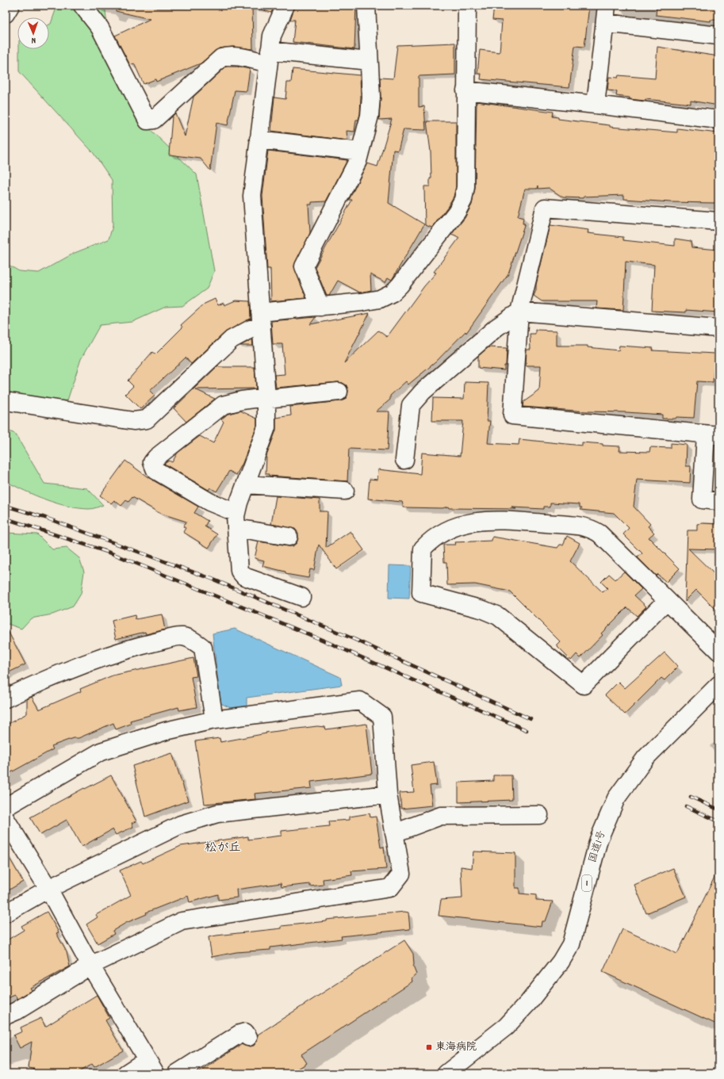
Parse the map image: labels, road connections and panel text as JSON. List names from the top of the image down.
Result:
{
  "streets": {
    "main road": ["国道1号", "1"]
  },
  "districts": ["松が丘"],
  "places": {
    "transit": ["東海病院"]
  },
  "north": "bottom"
}
